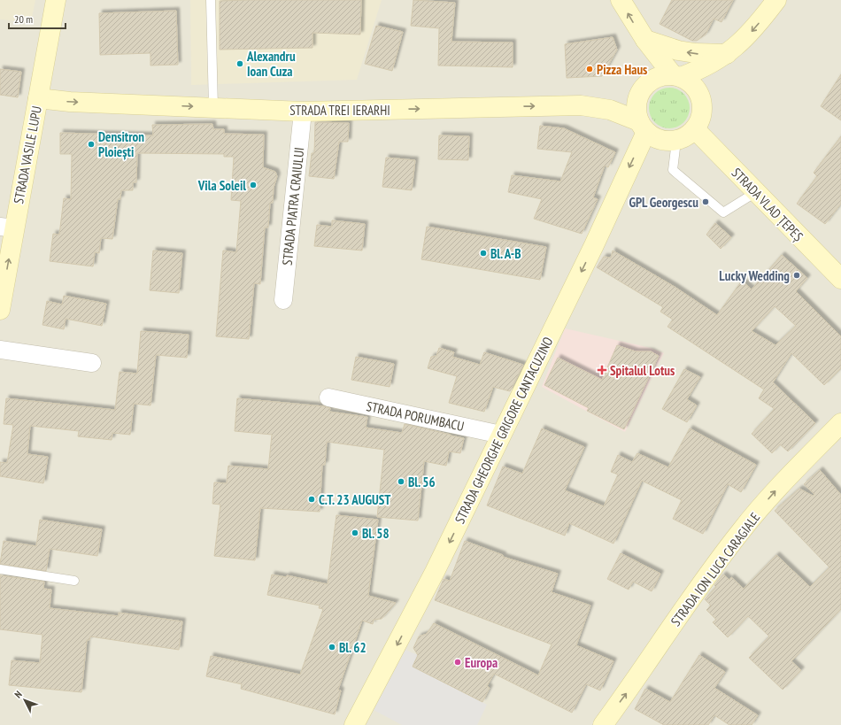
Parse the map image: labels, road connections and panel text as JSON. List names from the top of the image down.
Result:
{
  "streets": {
    "main road": [
      "STRADA TREI IERARHI",
      "STRADA VASILE LUPU",
      "STRADA VLAD ȚEPEȘ",
      "STRADA GHEORGHE GRIGORE CANTACUZINO",
      "STRADA ION LUCA CARAGIALE"
    ],
    "street": ["STRADA PIATRA CRAIULUI", "STRADA PORUMBACU"]
  },
  "crossings": [
    ["STRADA TREI IERARHI", "STRADA VASILE LUPU"],
    ["STRADA TREI IERARHI", "STRADA VLAD ȚEPEȘ"],
    ["STRADA TREI IERARHI", "STRADA PIATRA CRAIULUI"],
    ["STRADA TREI IERARHI", "STRADA GHEORGHE GRIGORE CANTACUZINO"],
    ["STRADA VLAD ȚEPEȘ", "STRADA GHEORGHE GRIGORE CANTACUZINO"],
    ["STRADA PORUMBACU", "STRADA GHEORGHE GRIGORE CANTACUZINO"]
  ],
  "one_way": ["STRADA TREI IERARHI", "STRADA GHEORGHE GRIGORE CANTACUZINO", "STRADA ION LUCA CARAGIALE"],
  "places": {
    "other": [
      "Alexandru Ioan Cuza",
      "Pizza Haus",
      "Densitron Ploiești",
      "Vila Soleil",
      "GPL Georgescu",
      "Bl. A-B",
      "Lucky Wedding",
      "Bl. 56",
      "C.T. 23 AUGUST",
      "Bl. 58",
      "Bl. 62",
      "Europa"
    ],
    "health": ["Spitalul Lotus"]
  },
  "scale_bar": "20 m",
  "north": "top left"
}
